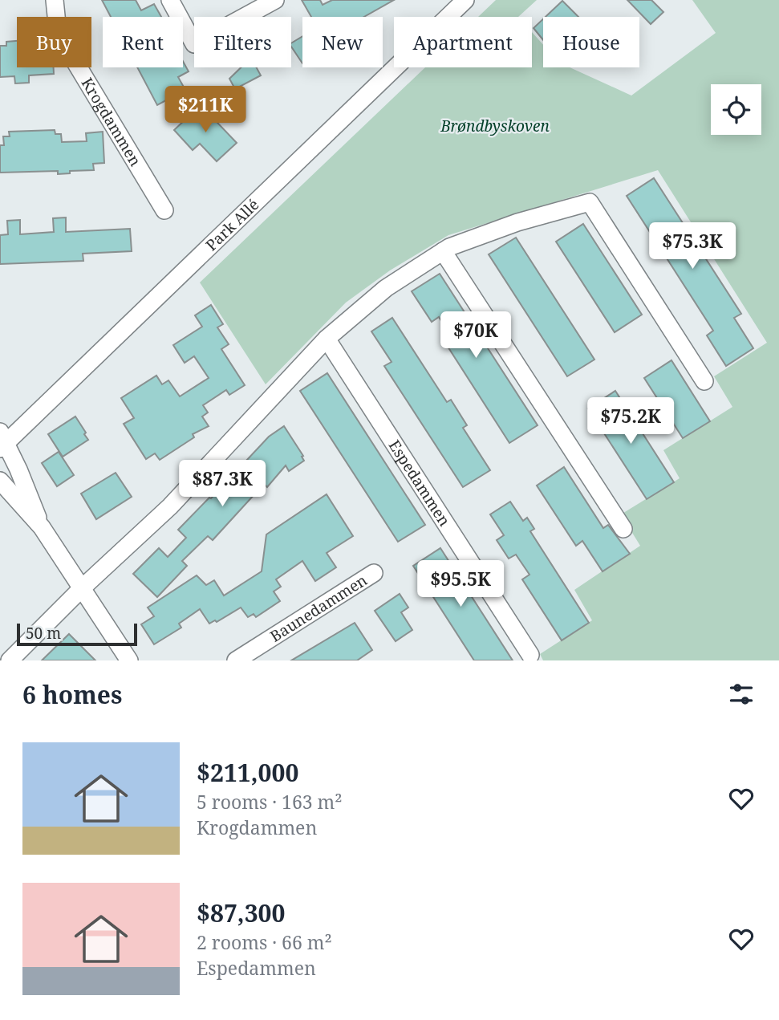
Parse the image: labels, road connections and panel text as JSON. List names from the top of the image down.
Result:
{
  "streets": {
    "street": [
      "Krogdammen",
      "Park Allé",
      "Espedammen",
      "Baunedammen"
    ]
  },
  "parks": ["Brøndbyskoven"],
  "scale_bar": "50 m",
  "page": {
    "chip": [
      "Buy",
      "Rent",
      "Filters",
      "New",
      "Apartment",
      "House"
    ],
    "price": [
      "$211K",
      "$75.3K",
      "$70K",
      "$75.2K",
      "$87.3K",
      "$95.5K"
    ],
    "scale": "50 m",
    "heading": "6 homes",
    "list": [
      {
        "name": "$211,000",
        "note": "5 rooms · 163 m² · Krogdammen"
      },
      {
        "name": "$87,300",
        "note": "2 rooms · 66 m² · Espedammen"
      }
    ]
  }
}
